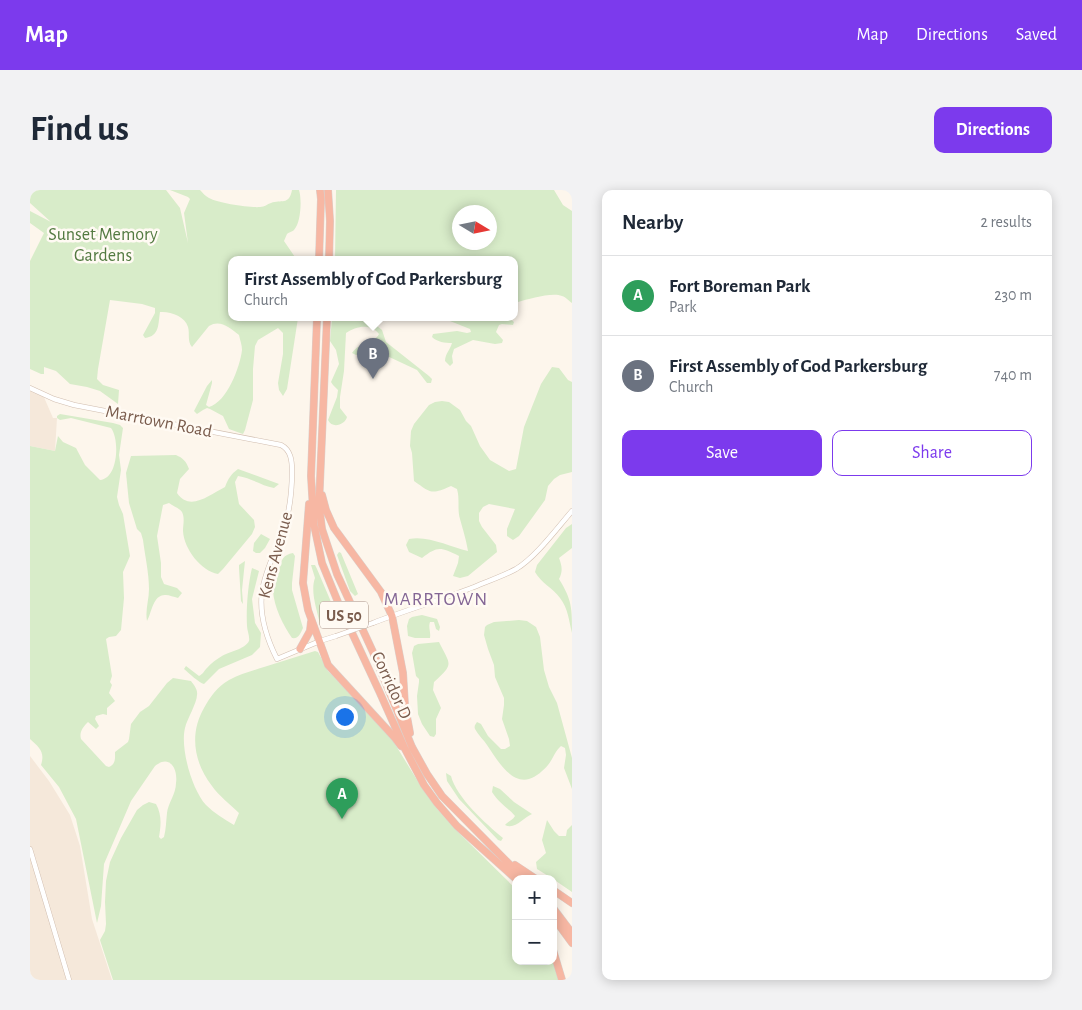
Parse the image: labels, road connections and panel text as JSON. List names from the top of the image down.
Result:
{
  "streets": {
    "highway": ["US 50", "Corridor D"],
    "street": ["Marrtown Road", "Kens Avenue"]
  },
  "crossings": [
    ["Marrtown Road", "Kens Avenue"]
  ],
  "districts": ["MARRTOWN"],
  "parks": ["Sunset Memory Gardens"],
  "north": "right",
  "page": {
    "header": "Map",
    "nav": ["Map", "Directions", "Saved"],
    "buttons": [
      "Directions",
      ["Save", "Share"]
    ],
    "title": "Find us",
    "heading": ["Nearby", "2 results"],
    "list": [
      {
        "mark": "A",
        "name": "Fort Boreman Park",
        "note": "Park",
        "value": "230 m"
      },
      {
        "mark": "B",
        "name": "First Assembly of God Parkersburg",
        "note": "Church",
        "value": "740 m"
      }
    ],
    "popup": ["First Assembly of God Parkersburg", "Church"],
    "pins": ["B", "A"],
    "map_buttons": ["+", "−"]
  }
}
